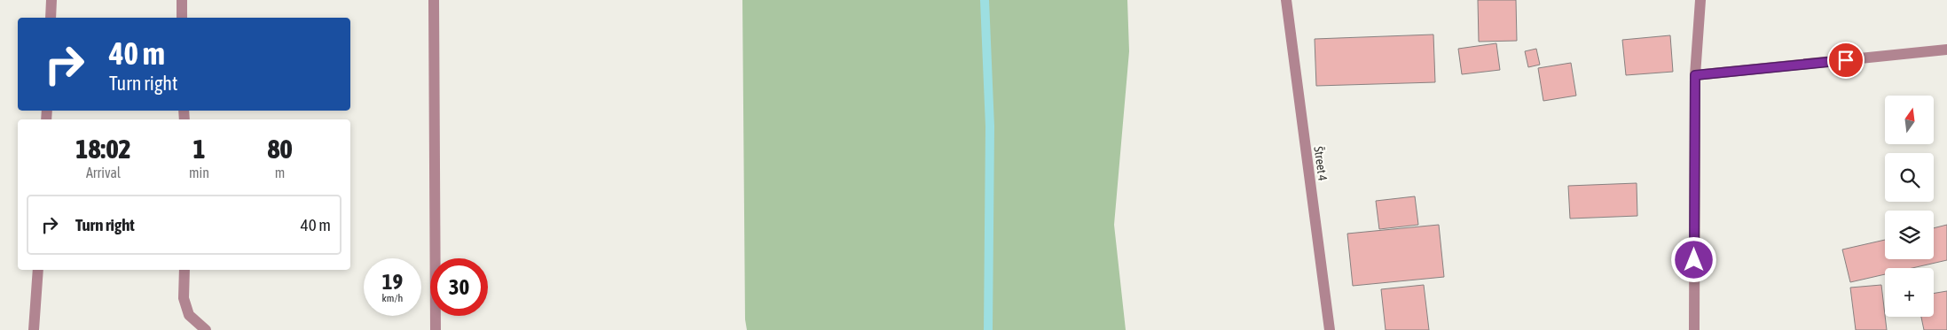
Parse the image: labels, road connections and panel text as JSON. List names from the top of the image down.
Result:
{
  "streets": {
    "street": ["S̄treet 4"]
  },
  "north": "top",
  "page": {
    "turn": ["40 m", "Turn right"],
    "map_buttons": "+",
    "eta": [
      "18:02",
      "Arrival",
      "1",
      "min",
      "80",
      "m"
    ],
    "list": [
      {
        "name": "Turn right",
        "value": "40 m"
      }
    ],
    "speed": "19 km/h",
    "limit": "30"
  }
}
